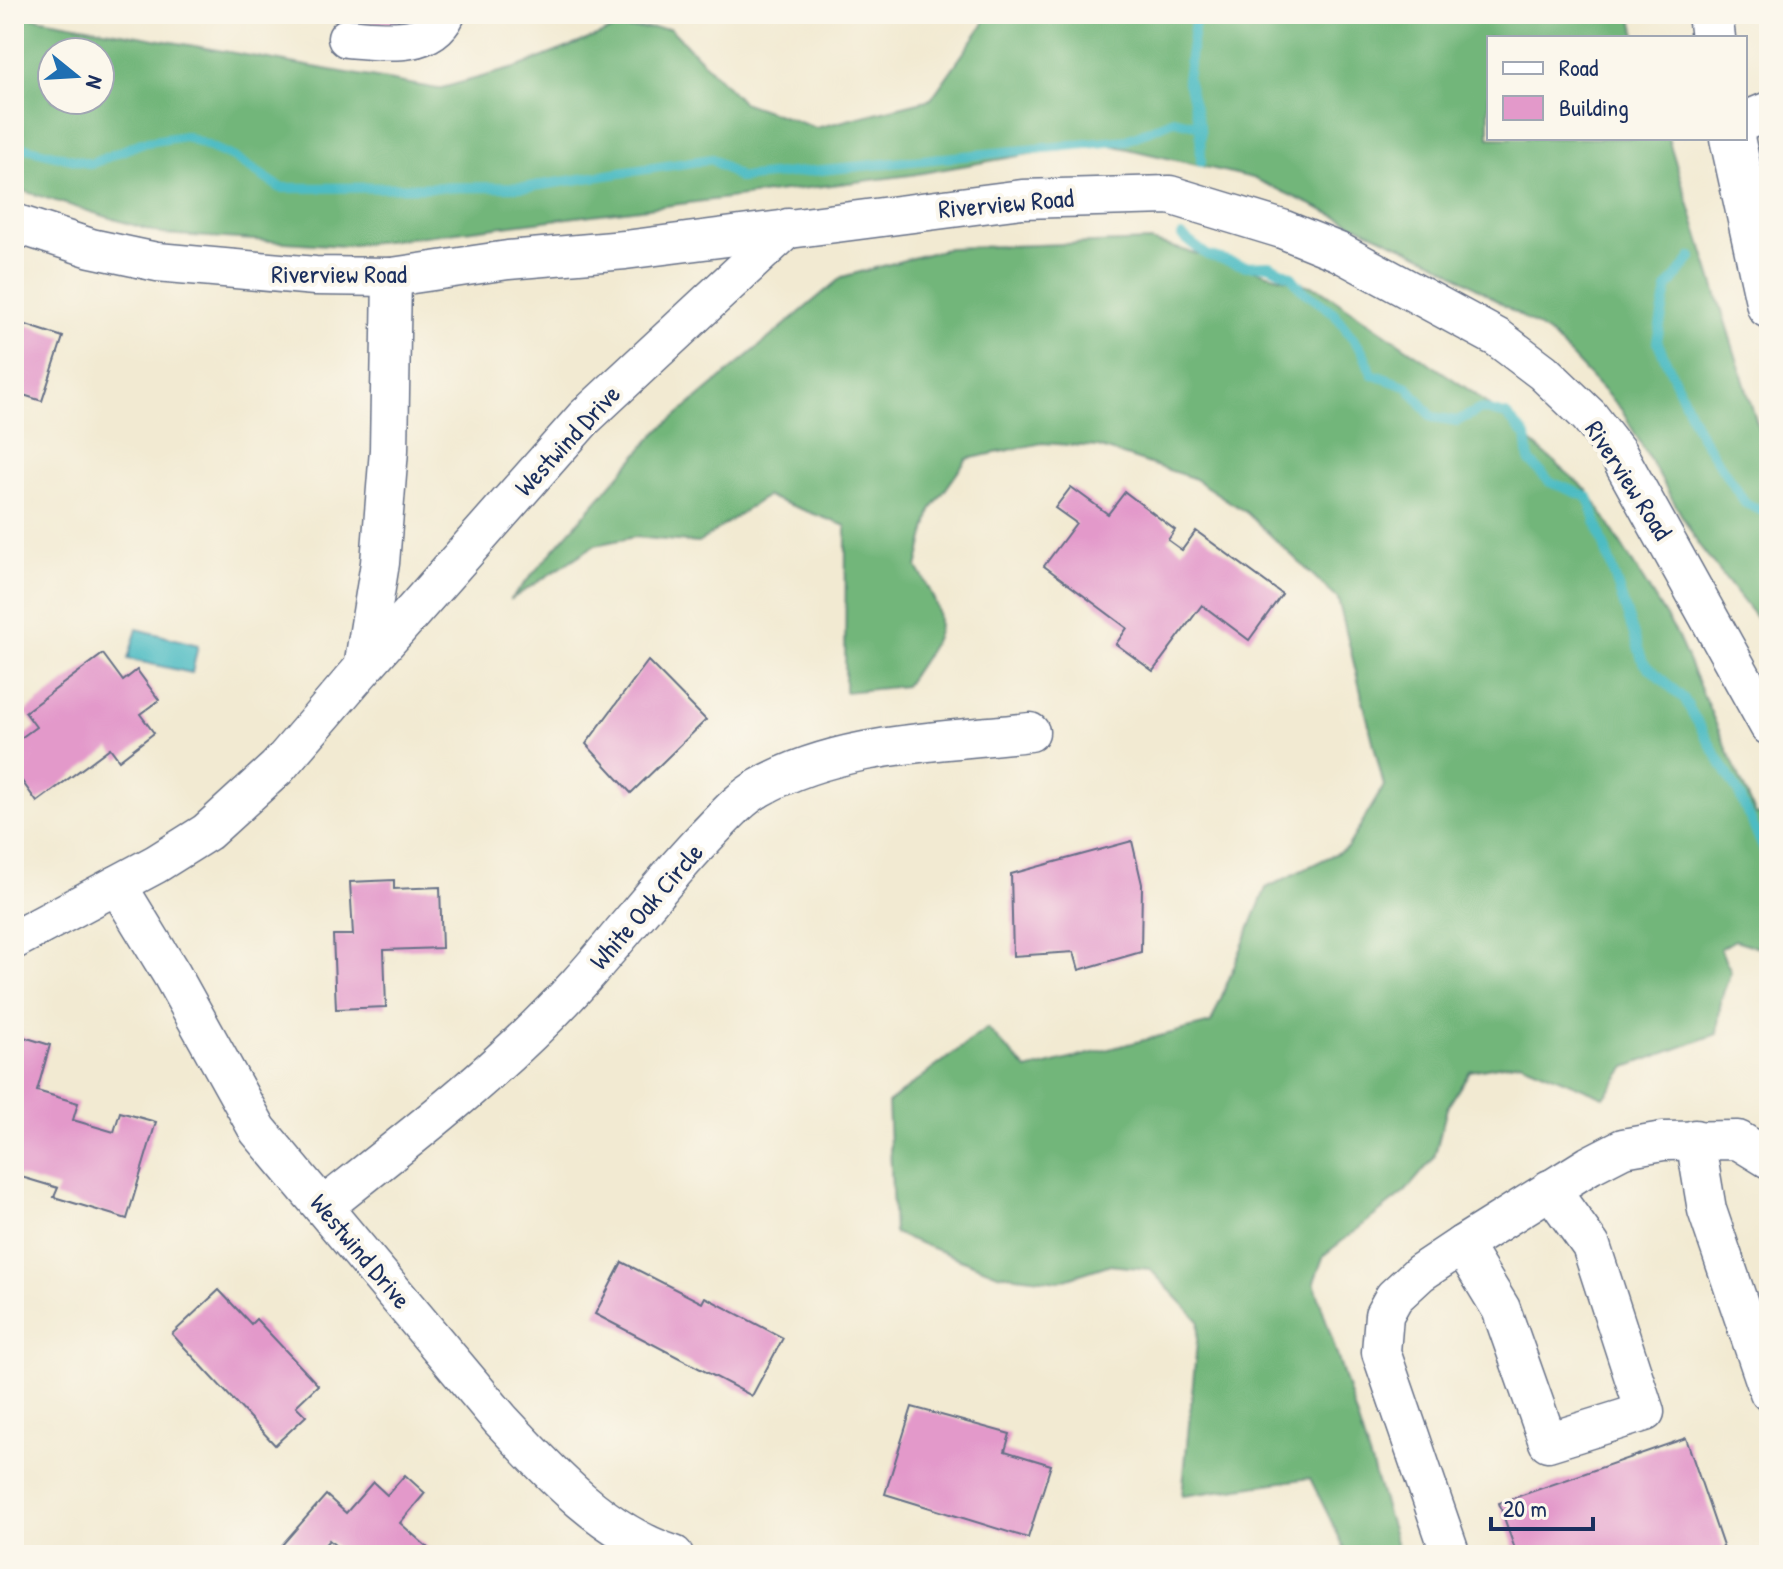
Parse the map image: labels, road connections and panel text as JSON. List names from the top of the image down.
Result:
{
  "streets": {
    "street": ["Riverview Road", "Westwind Drive", "White Oak Circle"]
  },
  "crossings": [
    ["Riverview Road", "Westwind Drive"],
    ["Westwind Drive", "White Oak Circle"]
  ],
  "legend": ["Road", "Building"],
  "scale_bar": "20 m",
  "north": "right"
}
